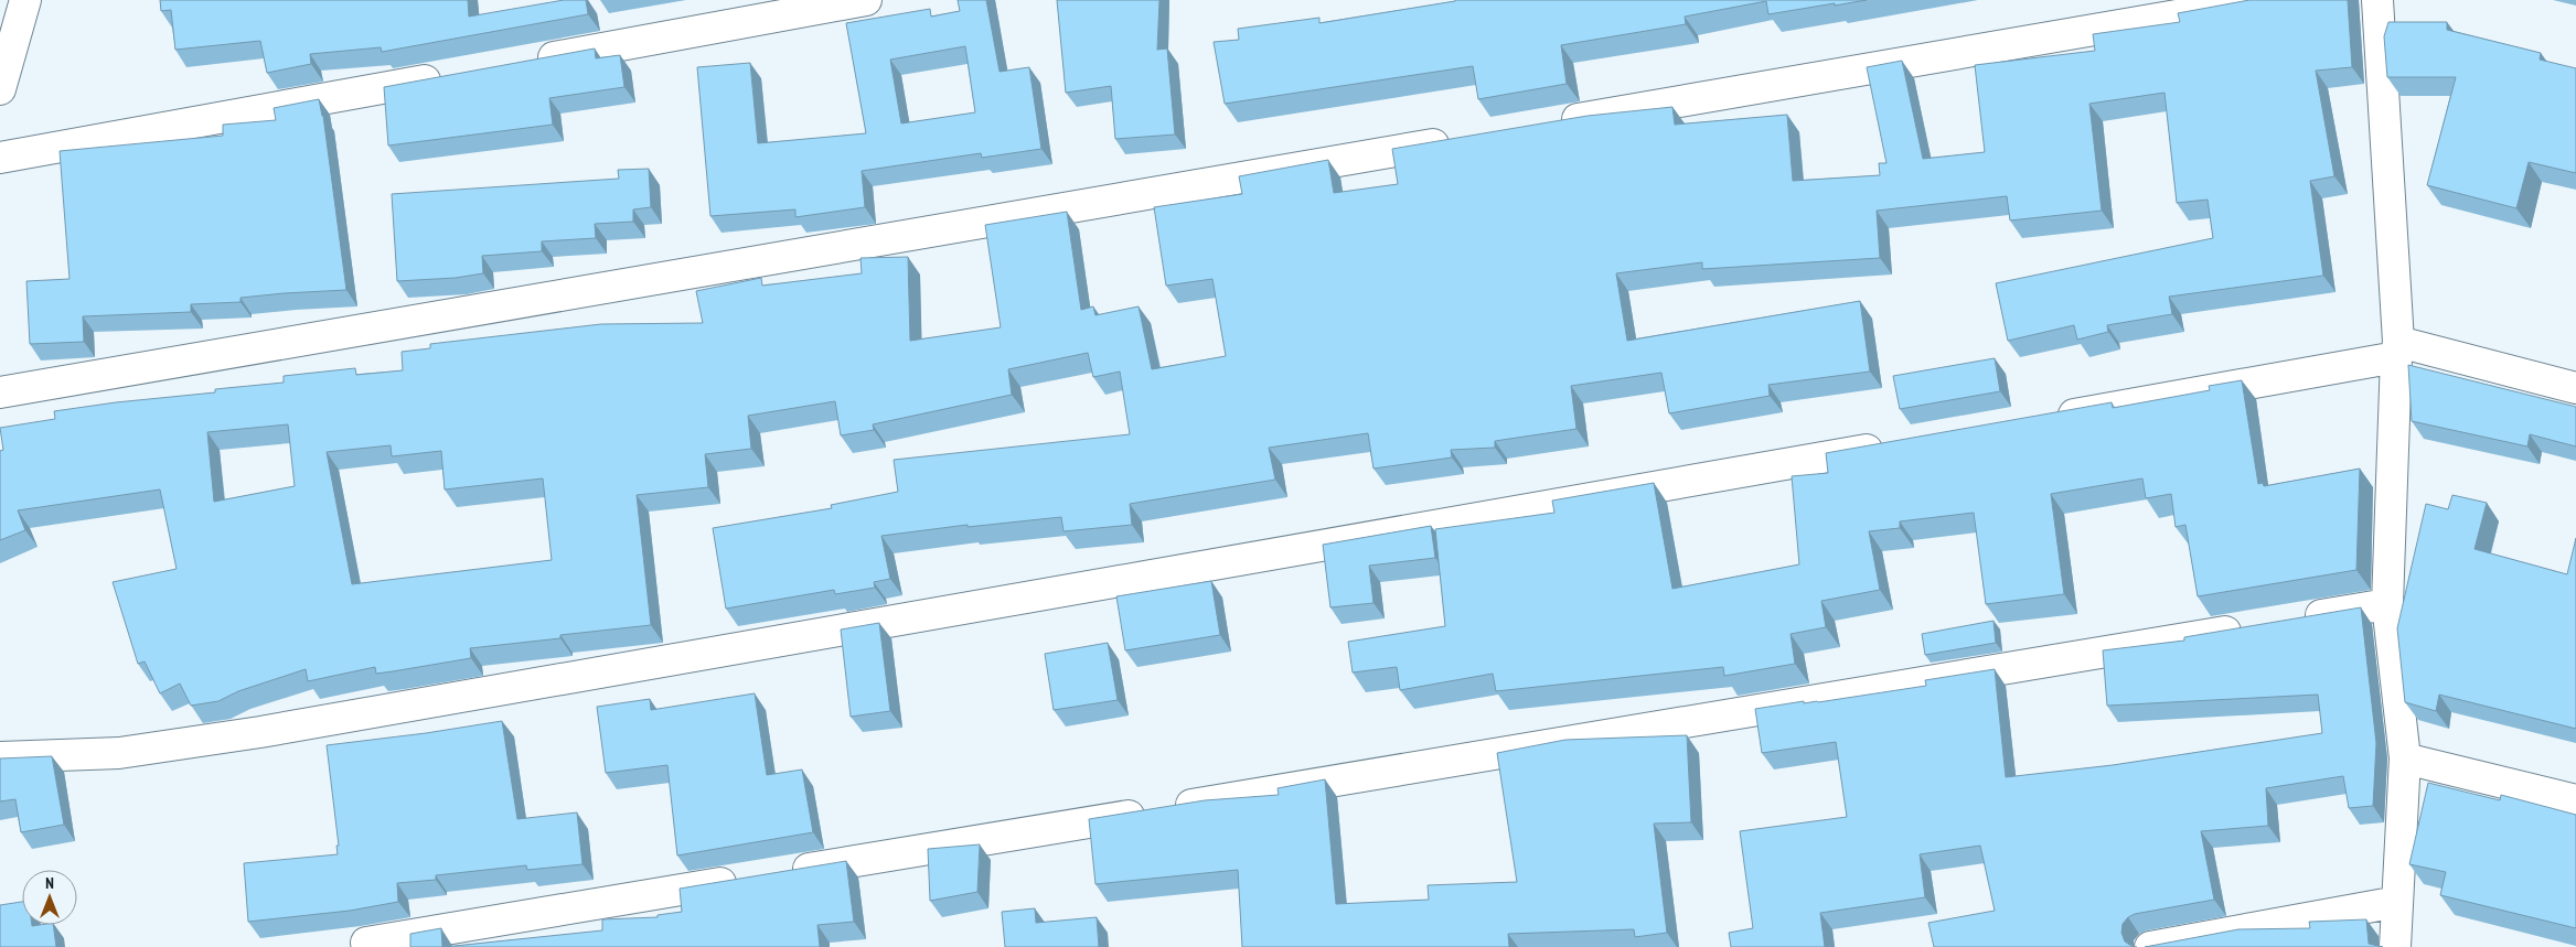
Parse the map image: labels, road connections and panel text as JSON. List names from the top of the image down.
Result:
{
  "north": "top"
}
